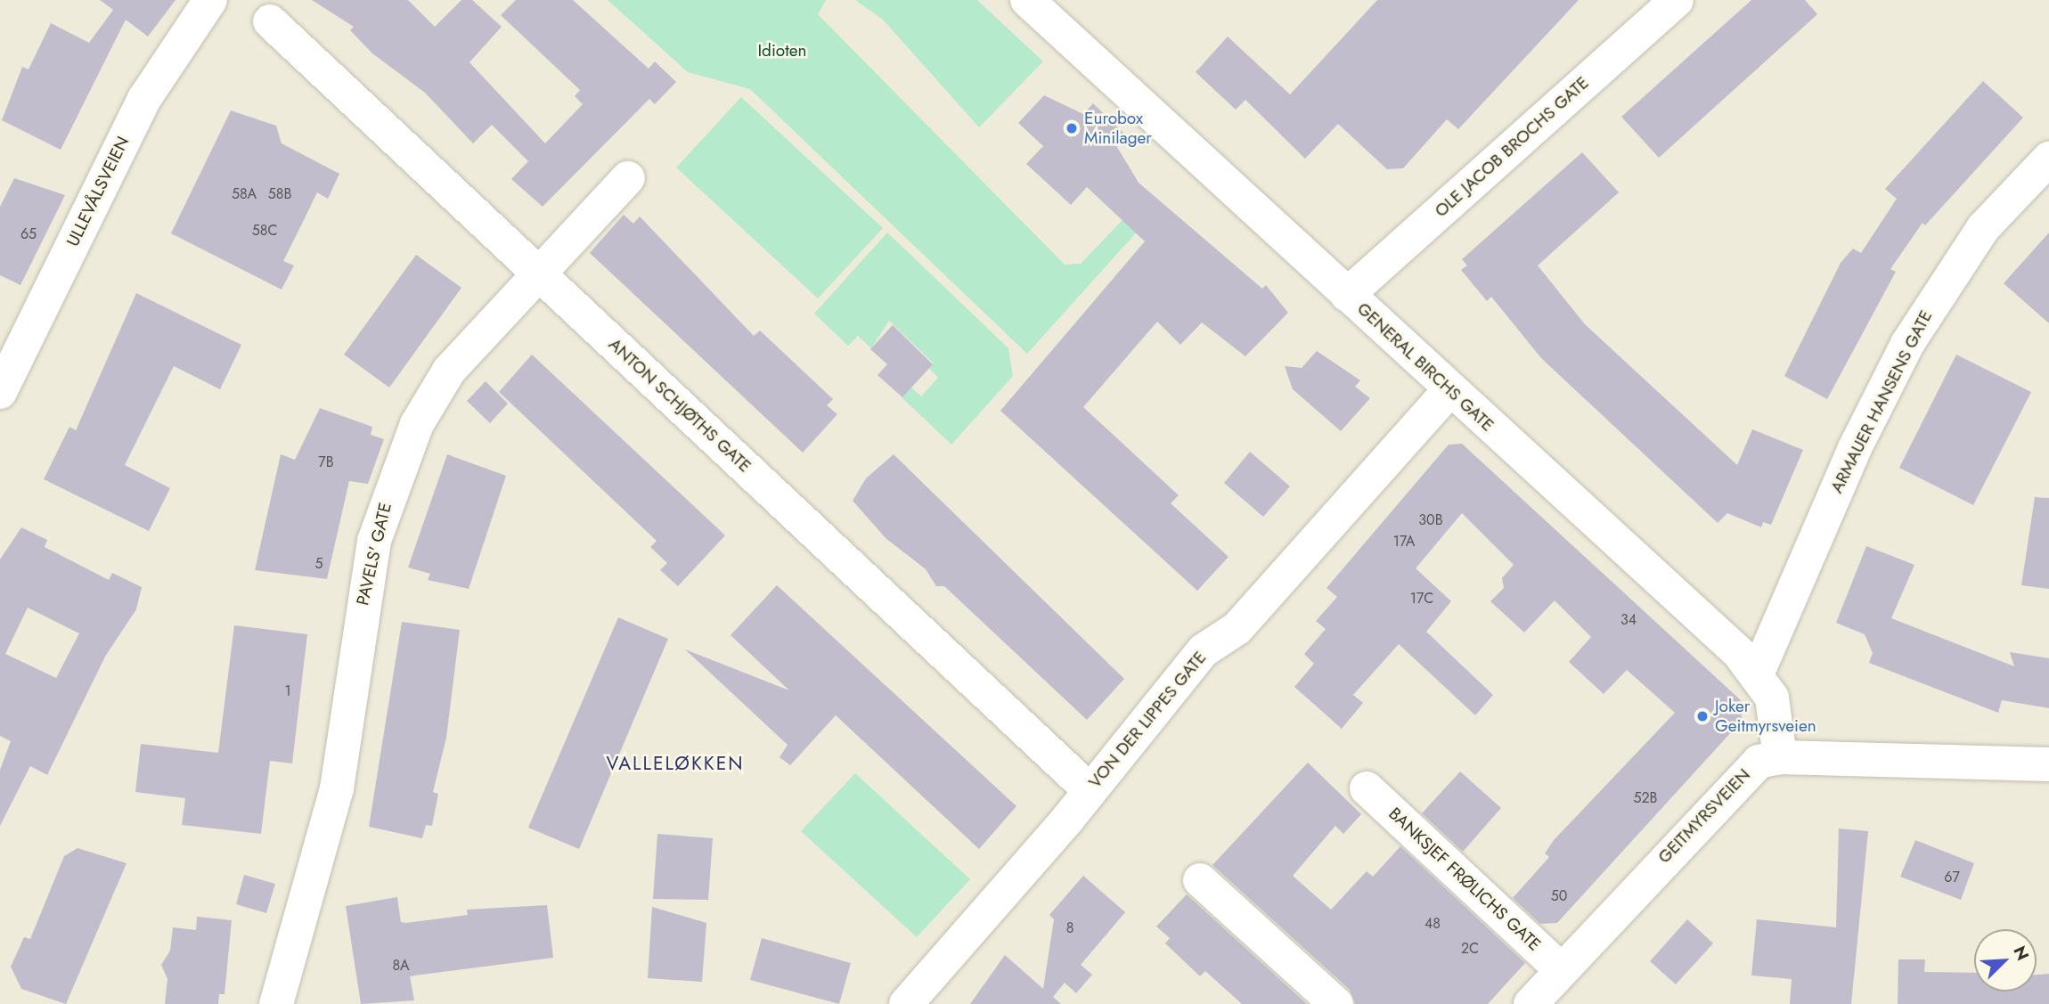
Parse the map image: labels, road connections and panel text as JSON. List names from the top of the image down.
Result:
{
  "streets": {
    "street": [
      "OLE JACOB BROCHS GATE",
      "ULLEVÅLSVEIEN",
      "GENERAL BIRCHS GATE",
      "ARMAUER HANSENS GATE",
      "ANTON SCHJØTHS GATE",
      "PAVELS' GATE",
      "VON DER LIPPES GATE",
      "GEITMYRSVEIEN",
      "BANKSJEF FRØLICHS GATE"
    ]
  },
  "crossings": [
    ["OLE JACOB BROCHS GATE", "GENERAL BIRCHS GATE"],
    ["GENERAL BIRCHS GATE", "ARMAUER HANSENS GATE"],
    ["GENERAL BIRCHS GATE", "VON DER LIPPES GATE"],
    ["GENERAL BIRCHS GATE", "GEITMYRSVEIEN"],
    ["ANTON SCHJØTHS GATE", "PAVELS' GATE"],
    ["ANTON SCHJØTHS GATE", "VON DER LIPPES GATE"],
    ["GEITMYRSVEIEN", "BANKSJEF FRØLICHS GATE"]
  ],
  "districts": ["VALLELØKKEN"],
  "parks": ["Idioten"],
  "places": ["Eurobox Minilager", "Joker Geitmyrsveien"],
  "house_numbers": [
    "58A",
    "58B",
    "58C",
    "65",
    "7B",
    "30B",
    "17A",
    "5",
    "17C",
    "34",
    "1",
    "52B",
    "67",
    "50",
    "48",
    "8",
    "2C",
    "8A"
  ],
  "north": "top right"
}
